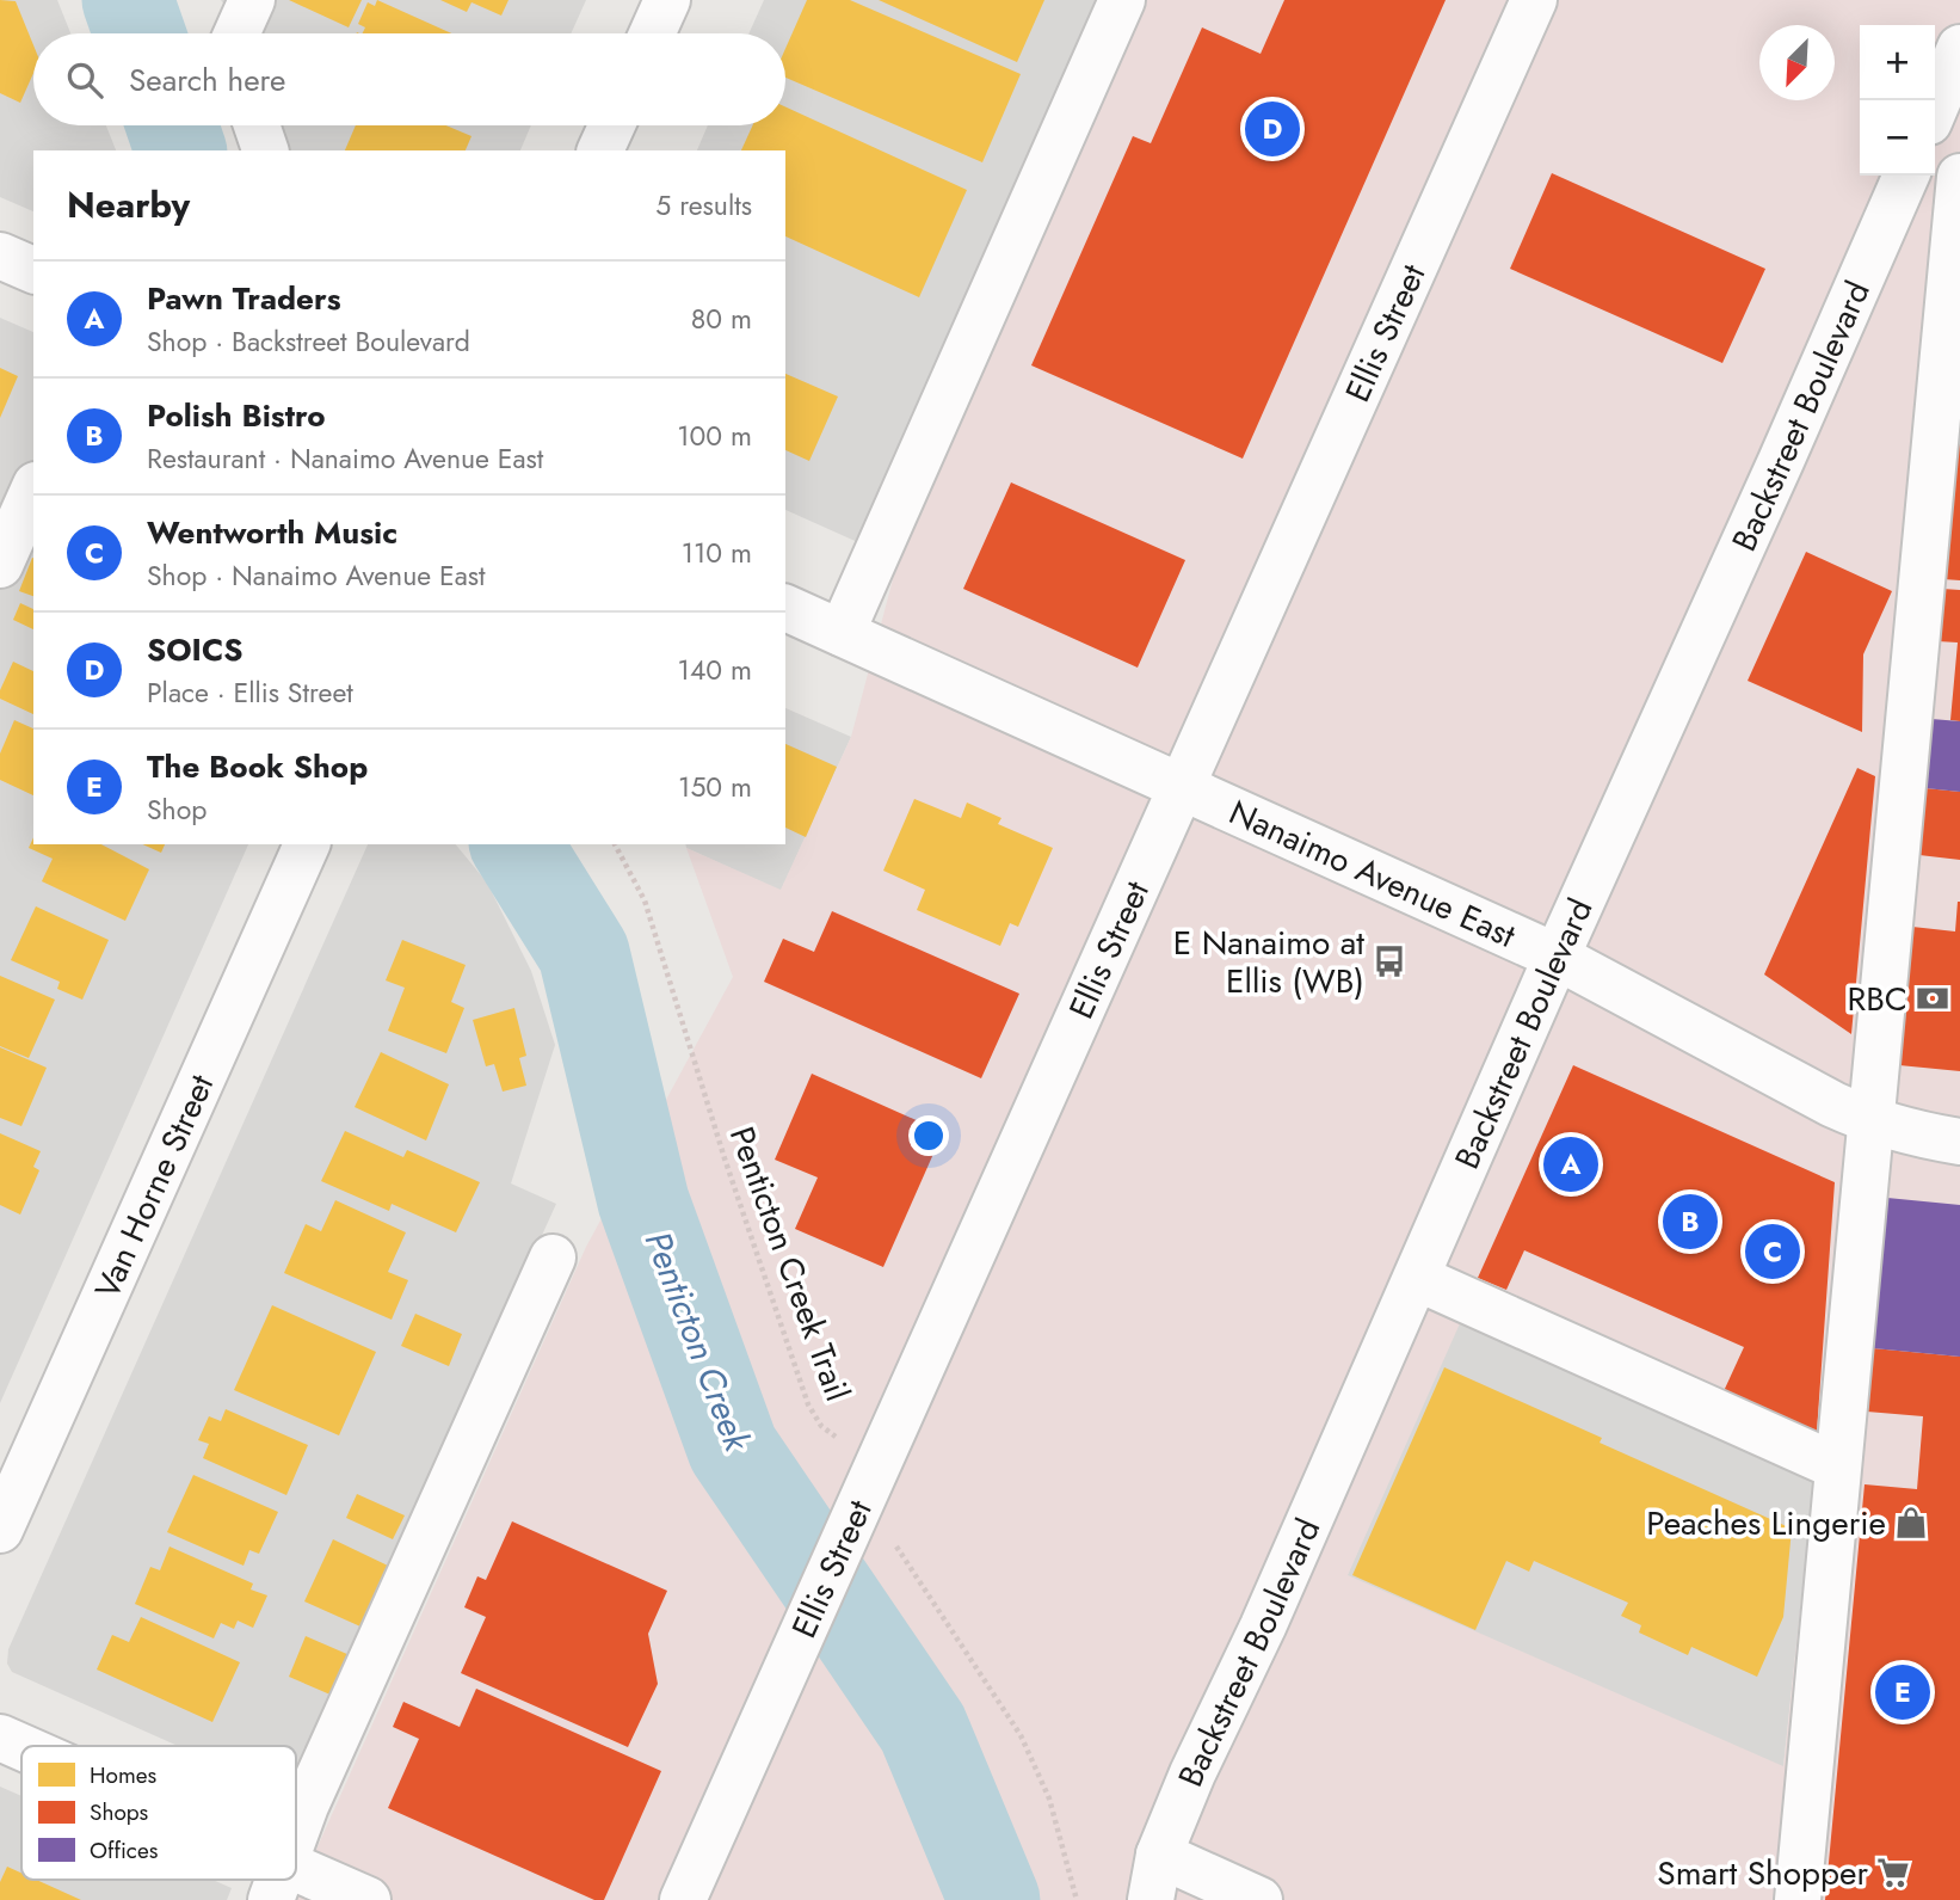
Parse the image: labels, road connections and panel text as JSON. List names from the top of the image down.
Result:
{
  "streets": {
    "street": [
      "Ellis Street",
      "Backstreet Boulevard",
      "Nanaimo Avenue East",
      "Van Horne Street"
    ],
    "path": ["Penticton Creek Trail"]
  },
  "crossings": [
    ["Ellis Street", "Nanaimo Avenue East"],
    ["Ellis Street", "Penticton Creek Trail"],
    ["Backstreet Boulevard", "Nanaimo Avenue East"]
  ],
  "water": ["Penticton Creek"],
  "places": {
    "bus stop": ["E Nanaimo at Ellis (WB)"],
    "bank": ["RBC"],
    "shop": ["Peaches Lingerie"],
    "supermarket": ["Smart Shopper"]
  },
  "legend": ["Homes", "Shops", "Offices"],
  "north": "bottom left",
  "page": {
    "map_buttons": ["+", "−"],
    "search": "Search here",
    "pins": [
      "D",
      "A",
      "B",
      "C",
      "E"
    ],
    "heading": ["Nearby", "5 results"],
    "list": [
      {
        "mark": "A",
        "name": "Pawn Traders",
        "note": "Shop · Backstreet Boulevard",
        "value": "80 m"
      },
      {
        "mark": "B",
        "name": "Polish Bistro",
        "note": "Restaurant · Nanaimo Avenue East",
        "value": "100 m"
      },
      {
        "mark": "C",
        "name": "Wentworth Music",
        "note": "Shop · Nanaimo Avenue East",
        "value": "110 m"
      },
      {
        "mark": "D",
        "name": "SOICS",
        "note": "Place · Ellis Street",
        "value": "140 m"
      },
      {
        "mark": "E",
        "name": "The Book Shop",
        "note": "Shop",
        "value": "150 m"
      }
    ]
  }
}
